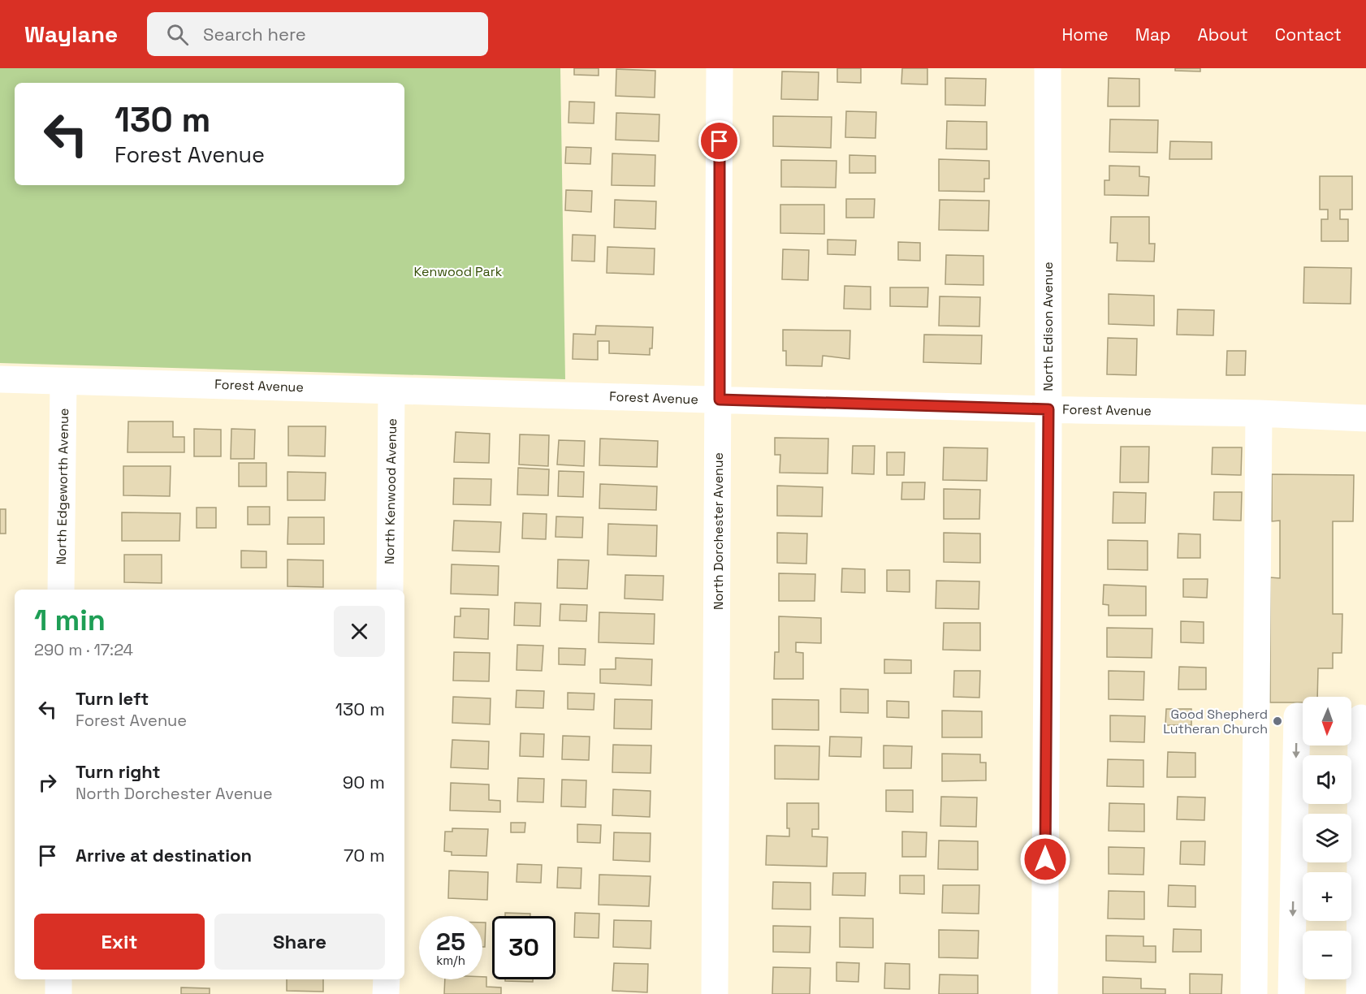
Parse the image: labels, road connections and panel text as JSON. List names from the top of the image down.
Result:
{
  "streets": {
    "street": [
      "North Edison Avenue",
      "Forest Avenue",
      "North Edgeworth Avenue",
      "North Kenwood Avenue",
      "North Dorchester Avenue"
    ]
  },
  "crossings": [
    ["North Edison Avenue", "Forest Avenue"],
    ["Forest Avenue", "North Edgeworth Avenue"],
    ["Forest Avenue", "North Kenwood Avenue"],
    ["Forest Avenue", "North Dorchester Avenue"]
  ],
  "parks": ["Kenwood Park"],
  "places": ["Good Shepherd Lutheran Church"],
  "north": "bottom",
  "page": {
    "header": "Waylane",
    "search": "Search here",
    "nav": [
      "Home",
      "Map",
      "About",
      "Contact"
    ],
    "turn": ["130 m", "Forest Avenue"],
    "heading": ["1 min", "290 m · 17:24"],
    "list": [
      {
        "name": "Turn left",
        "note": "Forest Avenue",
        "value": "130 m"
      },
      {
        "name": "Turn right",
        "note": "North Dorchester Avenue",
        "value": "90 m"
      },
      {
        "name": "Arrive at destination",
        "value": "70 m"
      }
    ],
    "map_buttons": ["+", "−"],
    "buttons": ["Exit", "Share"],
    "speed": "25 km/h",
    "limit": "30"
  }
}
